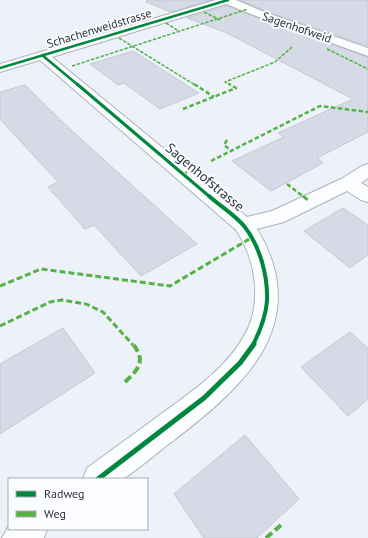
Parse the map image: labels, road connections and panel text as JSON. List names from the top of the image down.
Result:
{
  "streets": {
    "street": ["Sagenhofweid", "Schachenweidstrasse", "Sagenhofstrasse"]
  },
  "crossings": [
    ["Sagenhofweid", "Schachenweidstrasse"],
    ["Schachenweidstrasse", "Sagenhofstrasse"]
  ],
  "legend": ["Radweg", "Weg"]
}
